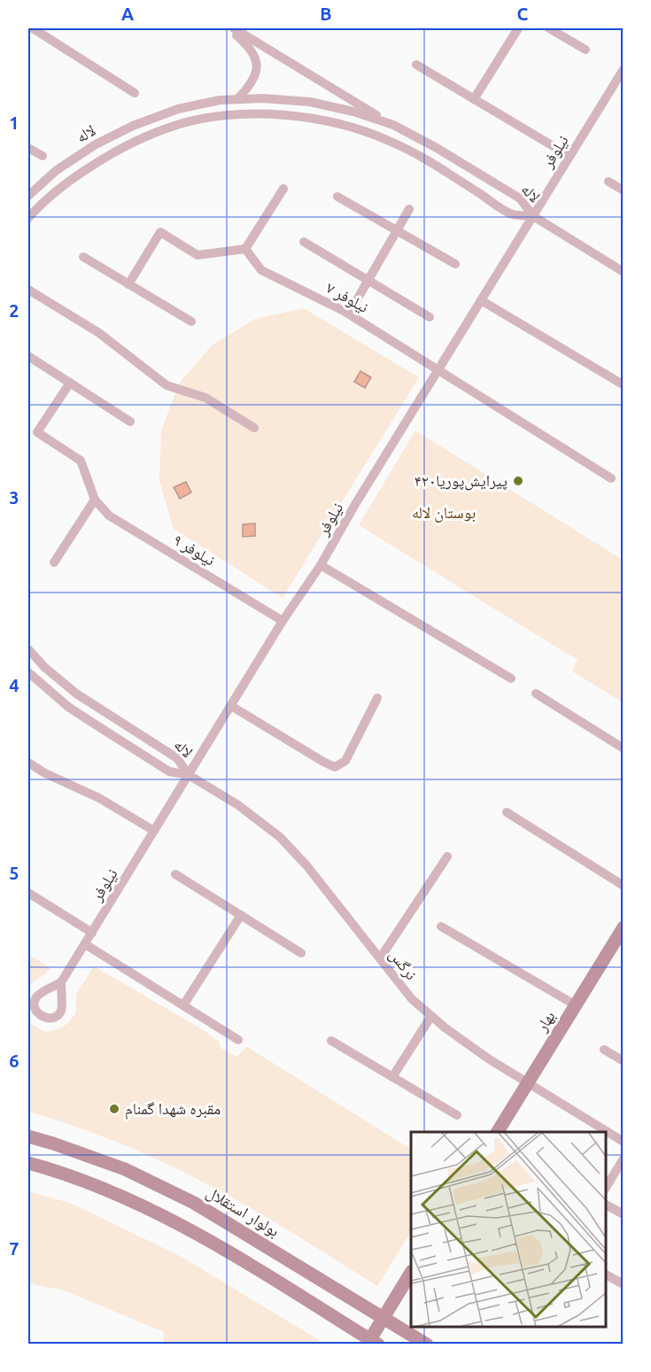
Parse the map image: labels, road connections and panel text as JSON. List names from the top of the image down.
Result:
{
  "streets": {
    "main road": ["بهار", "بولوار استقلال"],
    "street": [
      "لاله",
      "نیلوفر",
      "نیلوفر ۷",
      "نیلوفر ۹",
      "نرگس"
    ]
  },
  "crossings": [
    ["لاله", "نیلوفر"],
    ["لاله", "نرگس"],
    ["نیلوفر", "نیلوفر ۷"],
    ["نیلوفر", "نیلوفر ۹"],
    ["نیلوفر", "نرگس"],
    ["نرگس", "بهار"]
  ],
  "parks": ["بوستان لاله"],
  "places": ["پیرایش‌پوریا۴۲۰", "مقبره شهدا گمنام"],
  "grid": {
    "columns": ["A", "B", "C"],
    "rows": [
      "1",
      "2",
      "3",
      "4",
      "5",
      "6",
      "7"
    ]
  }
}
